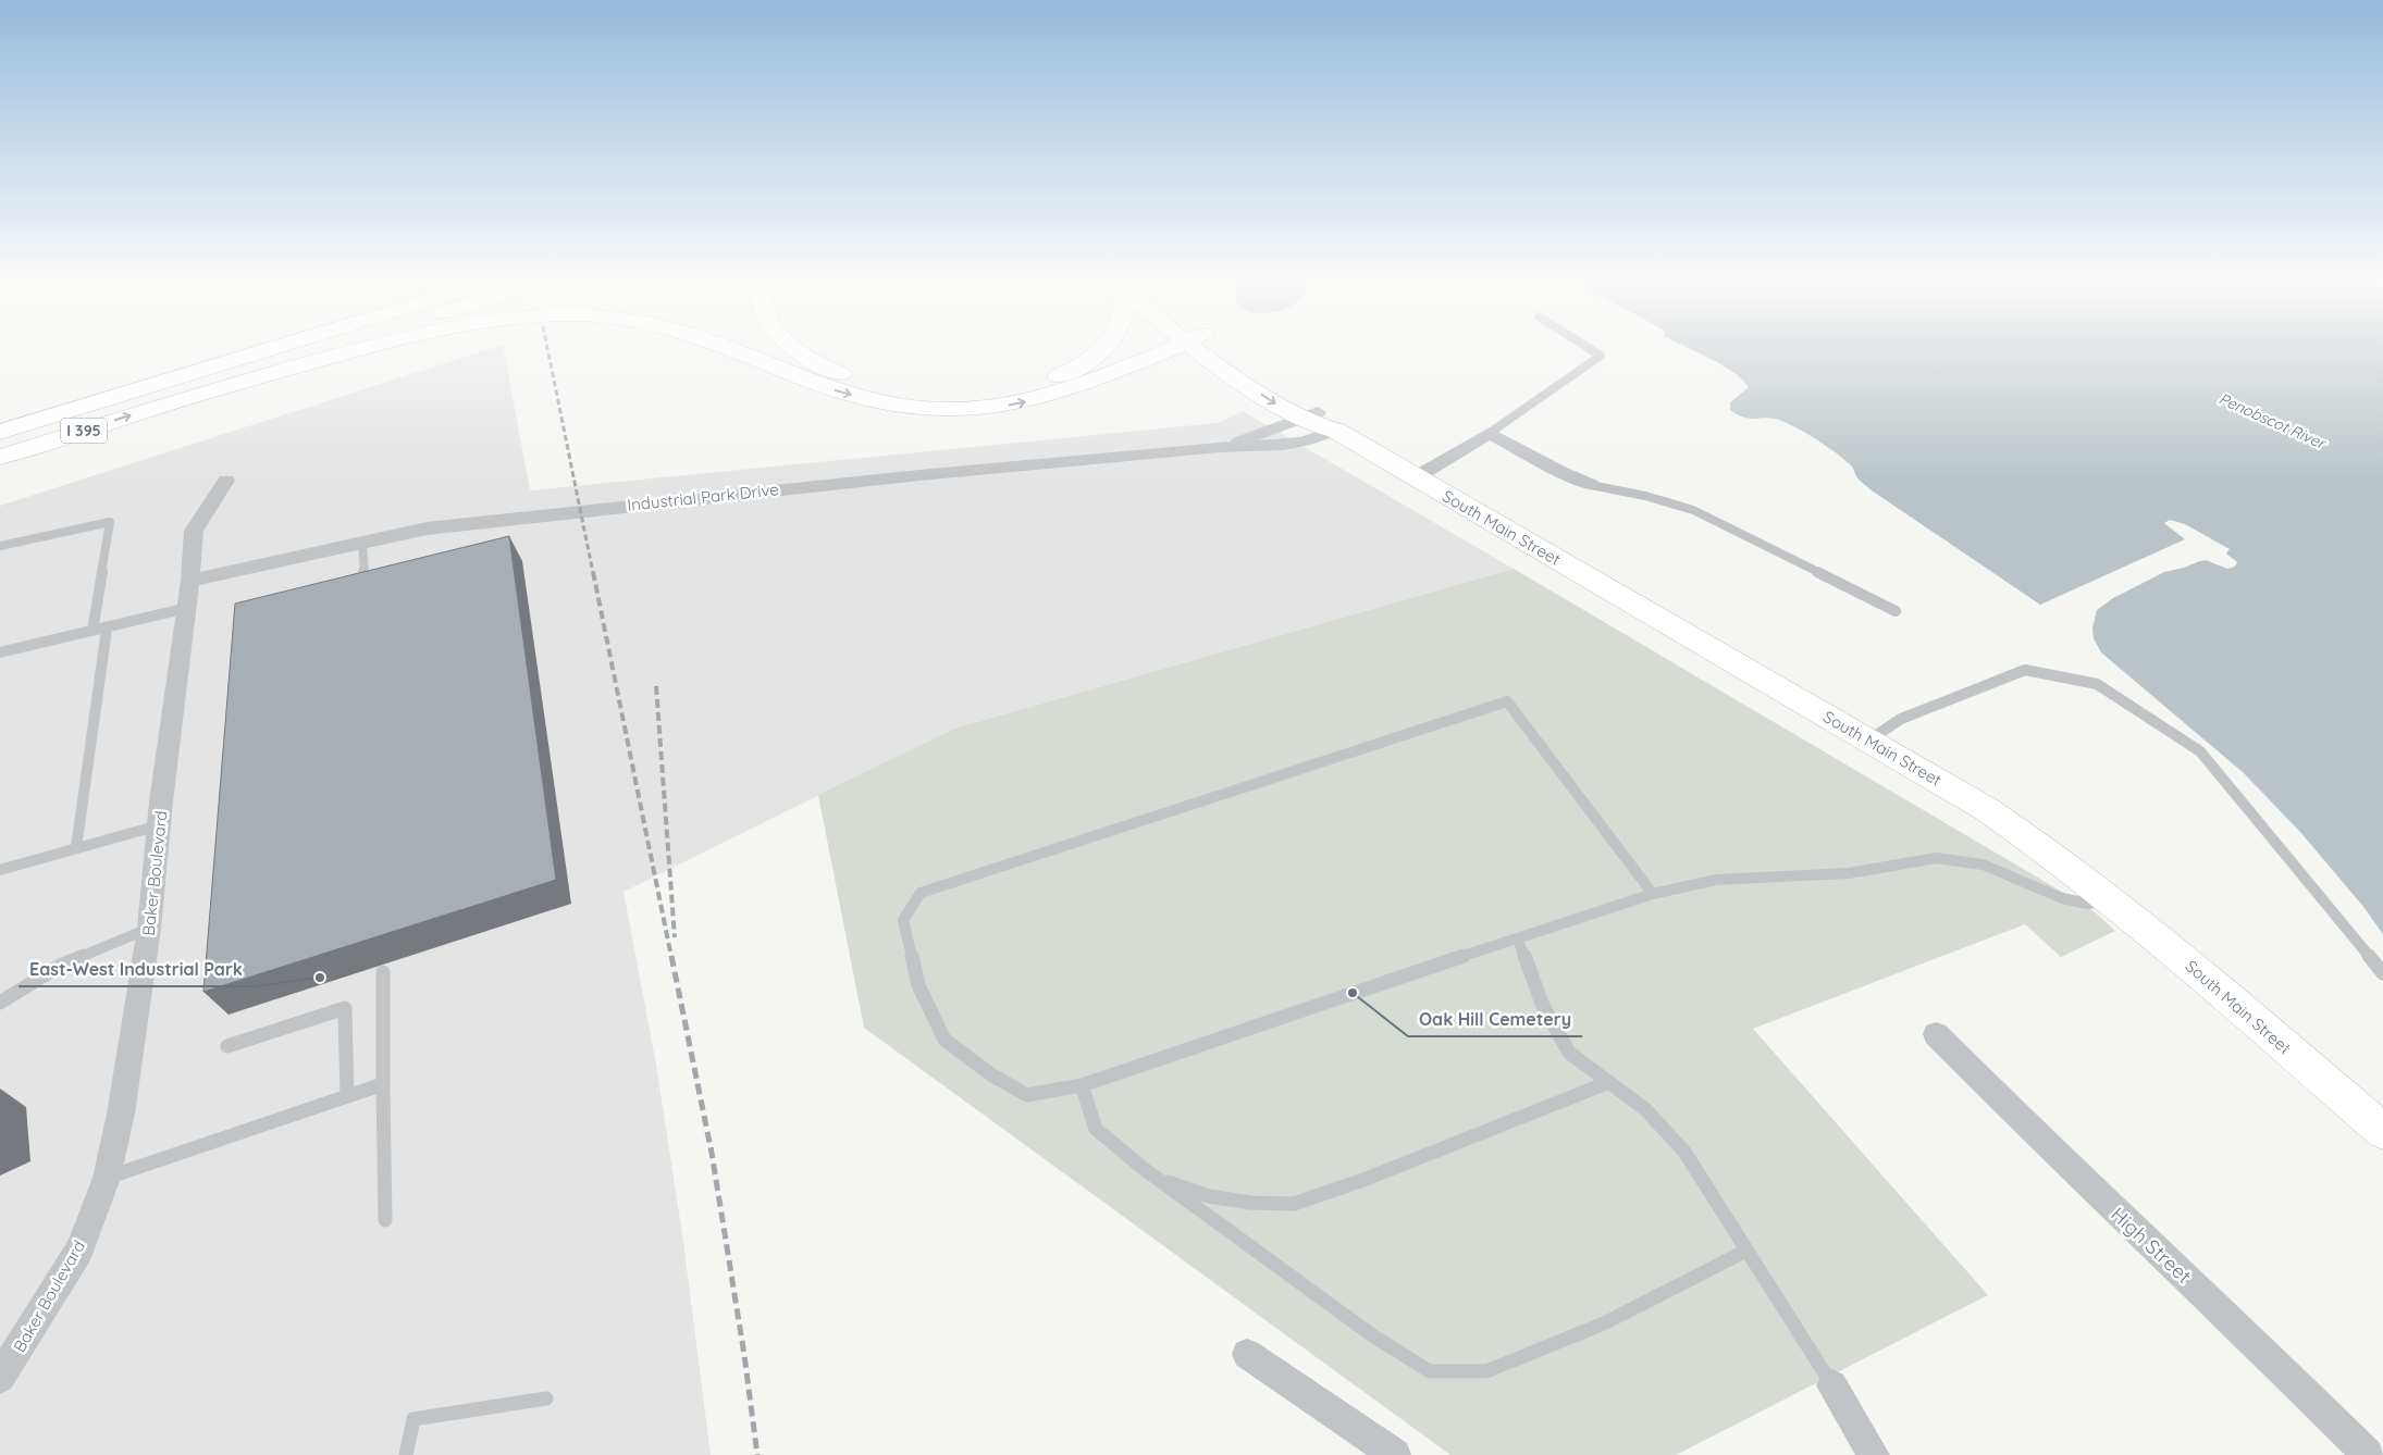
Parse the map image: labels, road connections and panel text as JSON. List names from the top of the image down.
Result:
{
  "streets": {
    "main road": ["I 395", "South Main Street"],
    "street": ["Industrial Park Drive", "Baker Boulevard", "High Street"]
  },
  "crossings": [
    ["Industrial Park Drive", "South Main Street"],
    ["Industrial Park Drive", "Baker Boulevard"]
  ],
  "water": ["Penobscot River"],
  "places": ["East-West Industrial Park", "Oak Hill Cemetery"]
}
